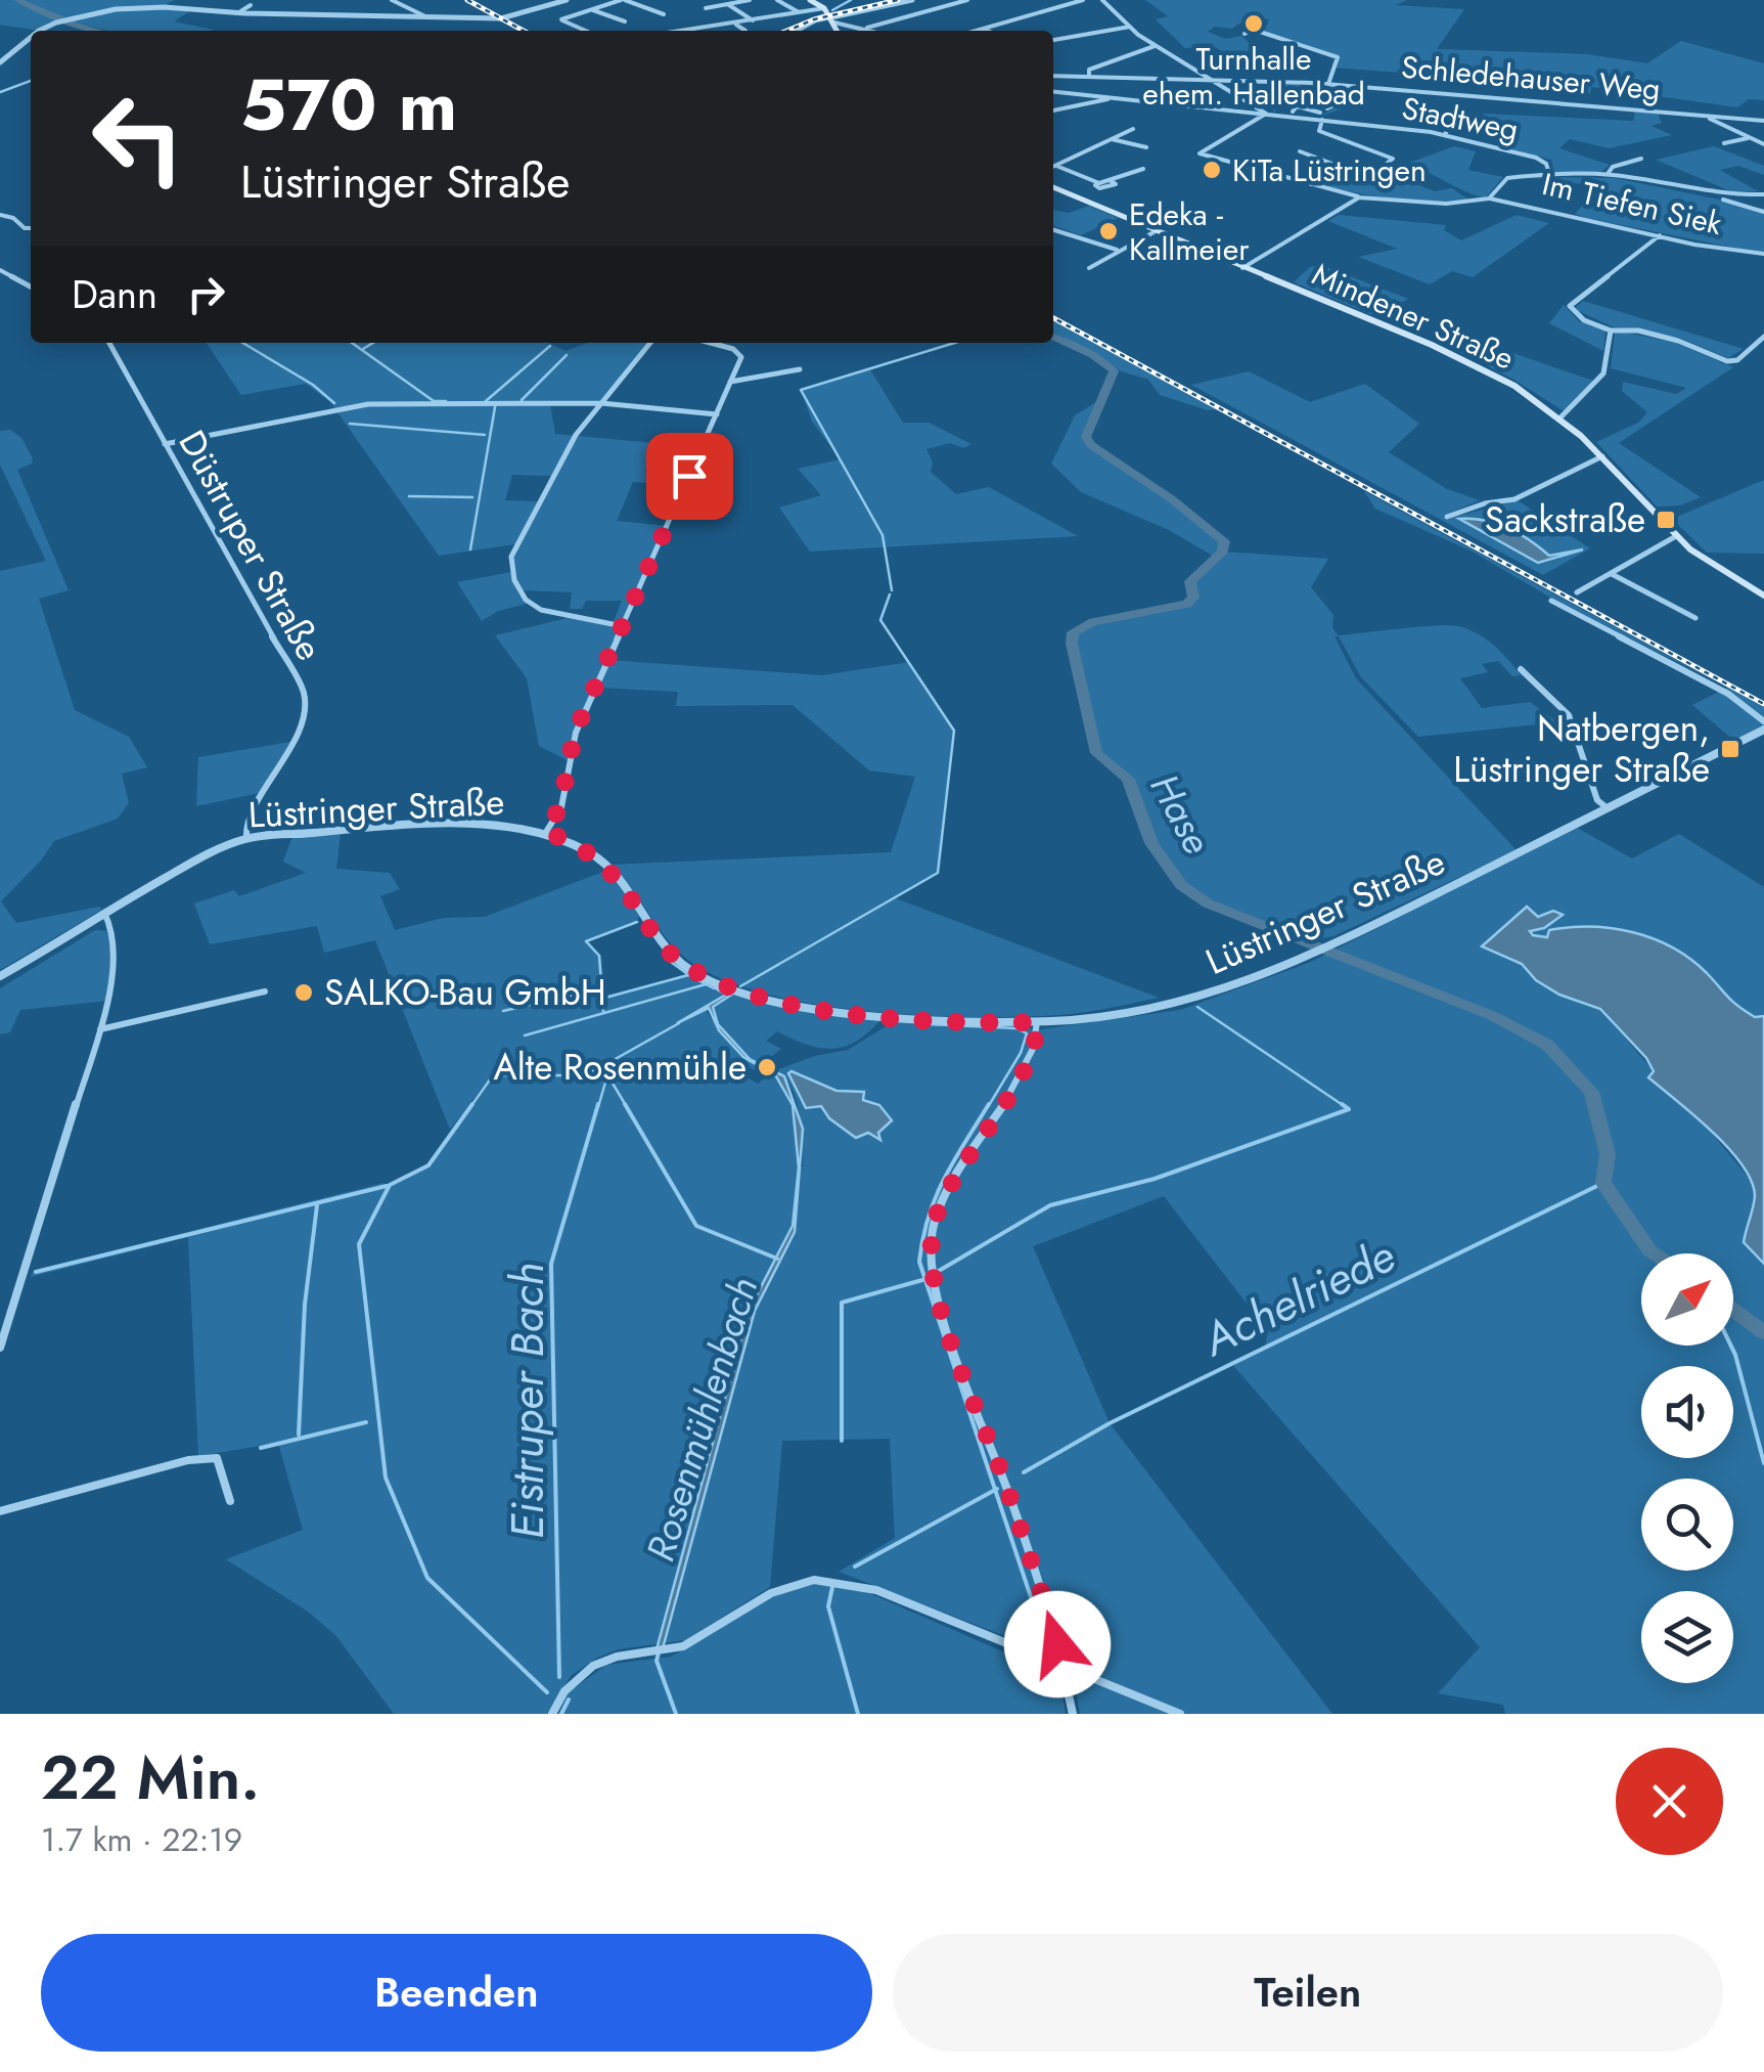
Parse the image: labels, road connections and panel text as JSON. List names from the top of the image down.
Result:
{
  "streets": {
    "main road": ["Mindener Straße"],
    "street": [
      "Schledehauser Weg",
      "Stadtweg",
      "Im Tiefen Siek",
      "Düstruper Straße",
      "Lüstringer Straße"
    ]
  },
  "crossings": [
    ["Düstruper Straße", "Lüstringer Straße"]
  ],
  "water": [
    "Hase",
    "Achelriede",
    "Eistruper Bach",
    "Rosenmühlenbach"
  ],
  "places": {
    "other": [
      "Turnhalle ehem. Hallenbad",
      "KiTa Lüstringen",
      "Edeka - Kallmeier",
      "SALKO-Bau GmbH",
      "Alte Rosenmühle"
    ],
    "transit": ["Sackstraße", "Natbergen, Lüstringer Straße"]
  },
  "north": "top right",
  "page": {
    "turn": ["570 m", "Lüstringer Straße"],
    "then": "Dann",
    "heading": ["22 Min.", "1.7 km · 22:19"],
    "buttons": ["Beenden", "Teilen"]
  }
}
